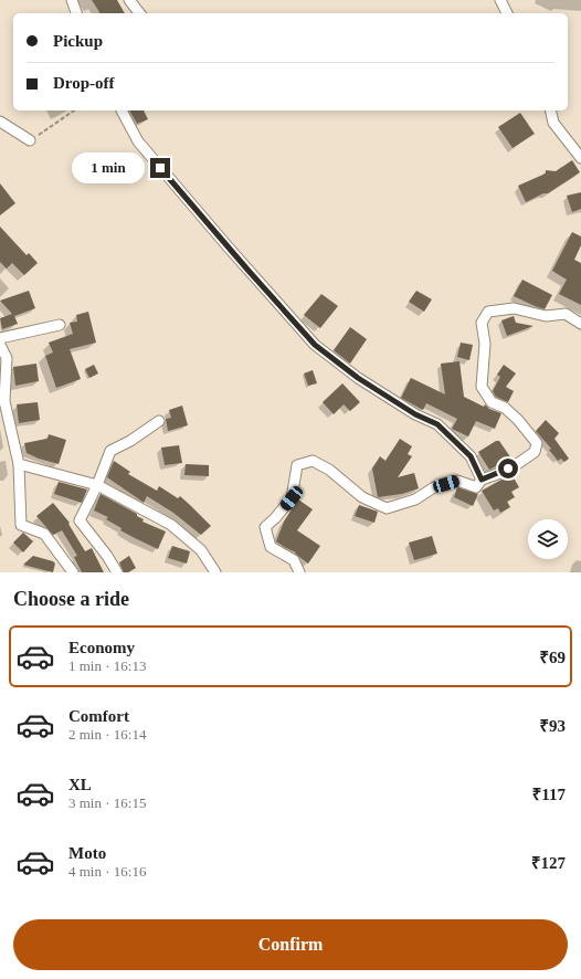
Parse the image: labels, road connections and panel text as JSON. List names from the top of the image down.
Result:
{
  "page": {
    "banner": ["Pickup", "Drop-off"],
    "bubble": "1 min",
    "heading": "Choose a ride",
    "list": [
      {
        "name": "Economy",
        "note": "1 min · 16:13",
        "value": "₹69"
      },
      {
        "name": "Comfort",
        "note": "2 min · 16:14",
        "value": "₹93"
      },
      {
        "name": "XL",
        "note": "3 min · 16:15",
        "value": "₹117"
      },
      {
        "name": "Moto",
        "note": "4 min · 16:16",
        "value": "₹127"
      }
    ],
    "buttons": "Confirm"
  }
}
